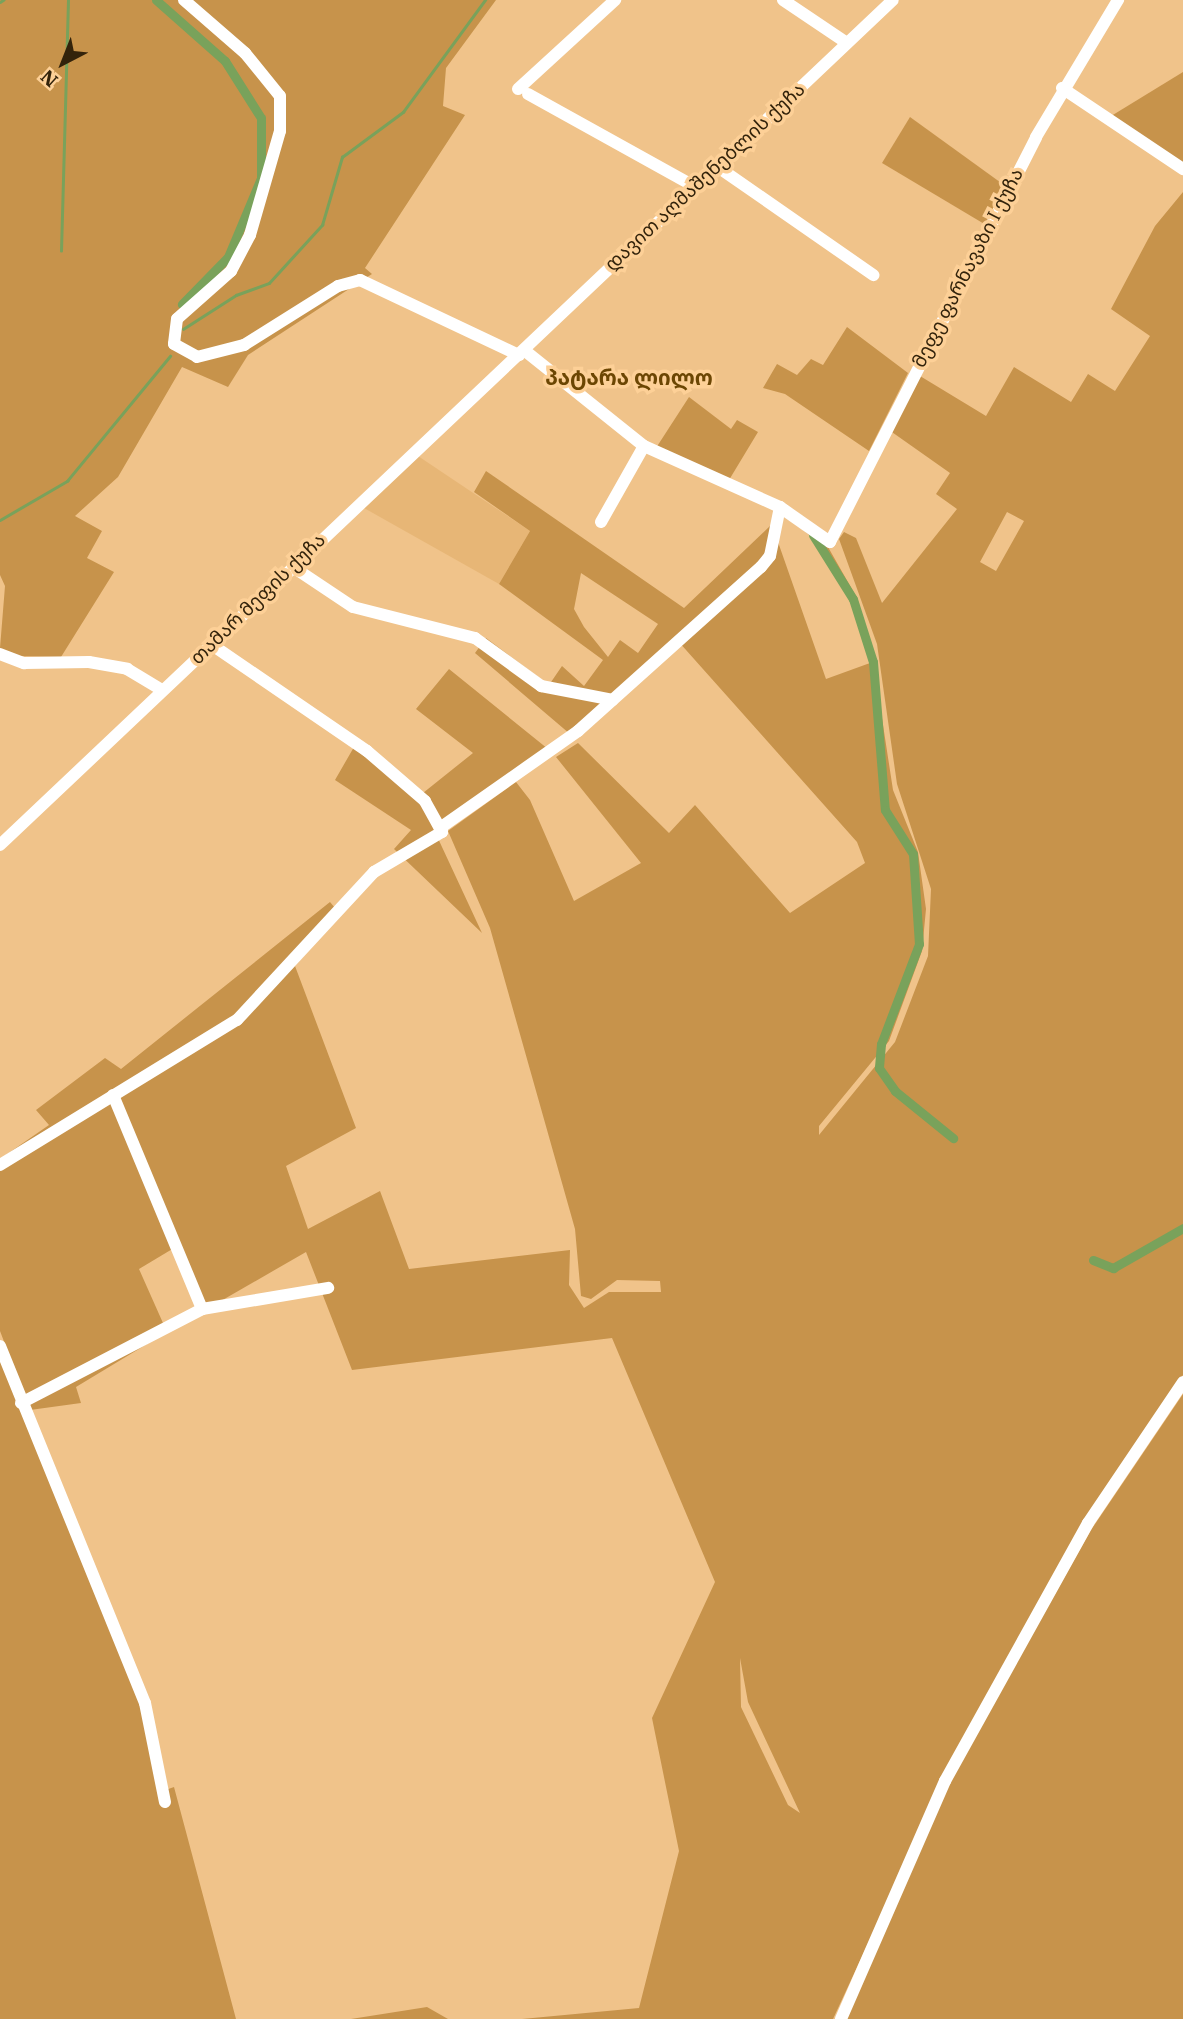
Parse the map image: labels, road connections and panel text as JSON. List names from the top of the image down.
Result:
{
  "streets": {
    "street": ["დავით აღმაშენებლის ქუჩა", "მეფე ფარნავაზი I ქუჩა", "თამარ მეფის ქუჩა"]
  },
  "crossings": [
    ["დავით აღმაშენებლის ქუჩა", "თამარ მეფის ქუჩა"]
  ],
  "districts": ["პატარა ლილო"],
  "north": "bottom left"
}
